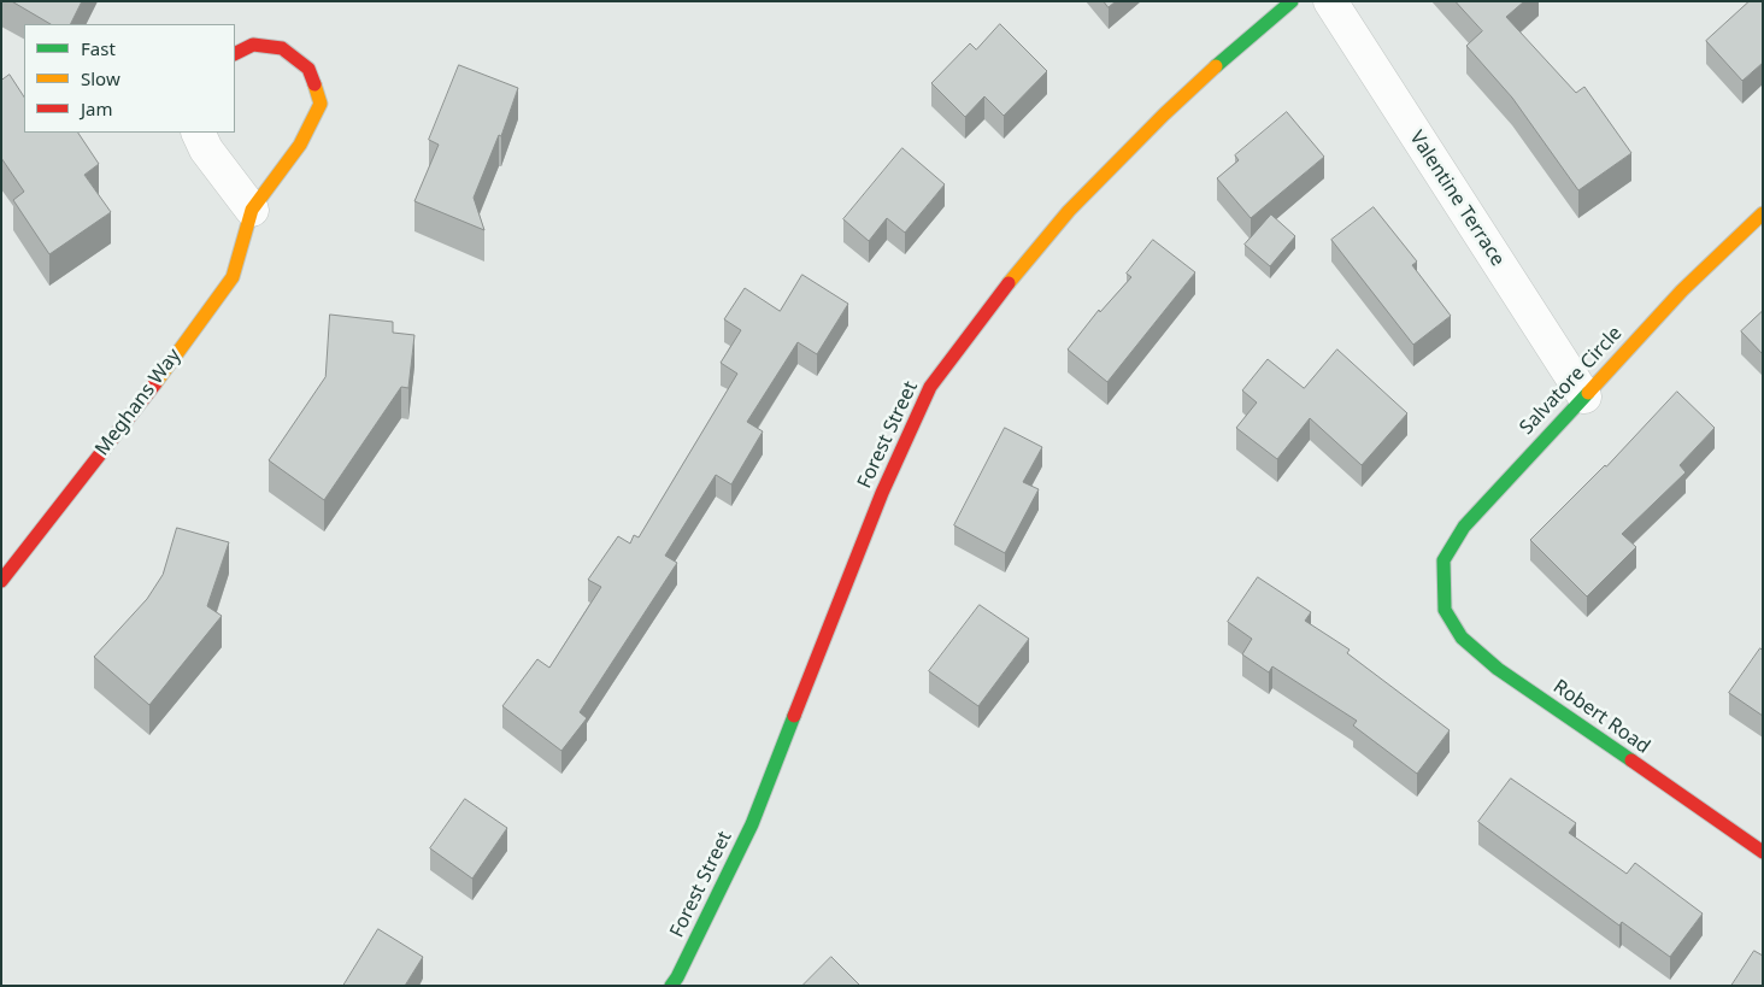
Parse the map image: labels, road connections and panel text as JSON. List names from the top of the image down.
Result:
{
  "streets": {
    "street": [
      "Valentine Terrace",
      "Salvatore Circle",
      "Meghans Way",
      "Forest Street",
      "Robert Road"
    ]
  },
  "crossings": [
    ["Valentine Terrace", "Salvatore Circle"],
    ["Salvatore Circle", "Robert Road"]
  ],
  "legend": ["Fast", "Slow", "Jam"]
}
